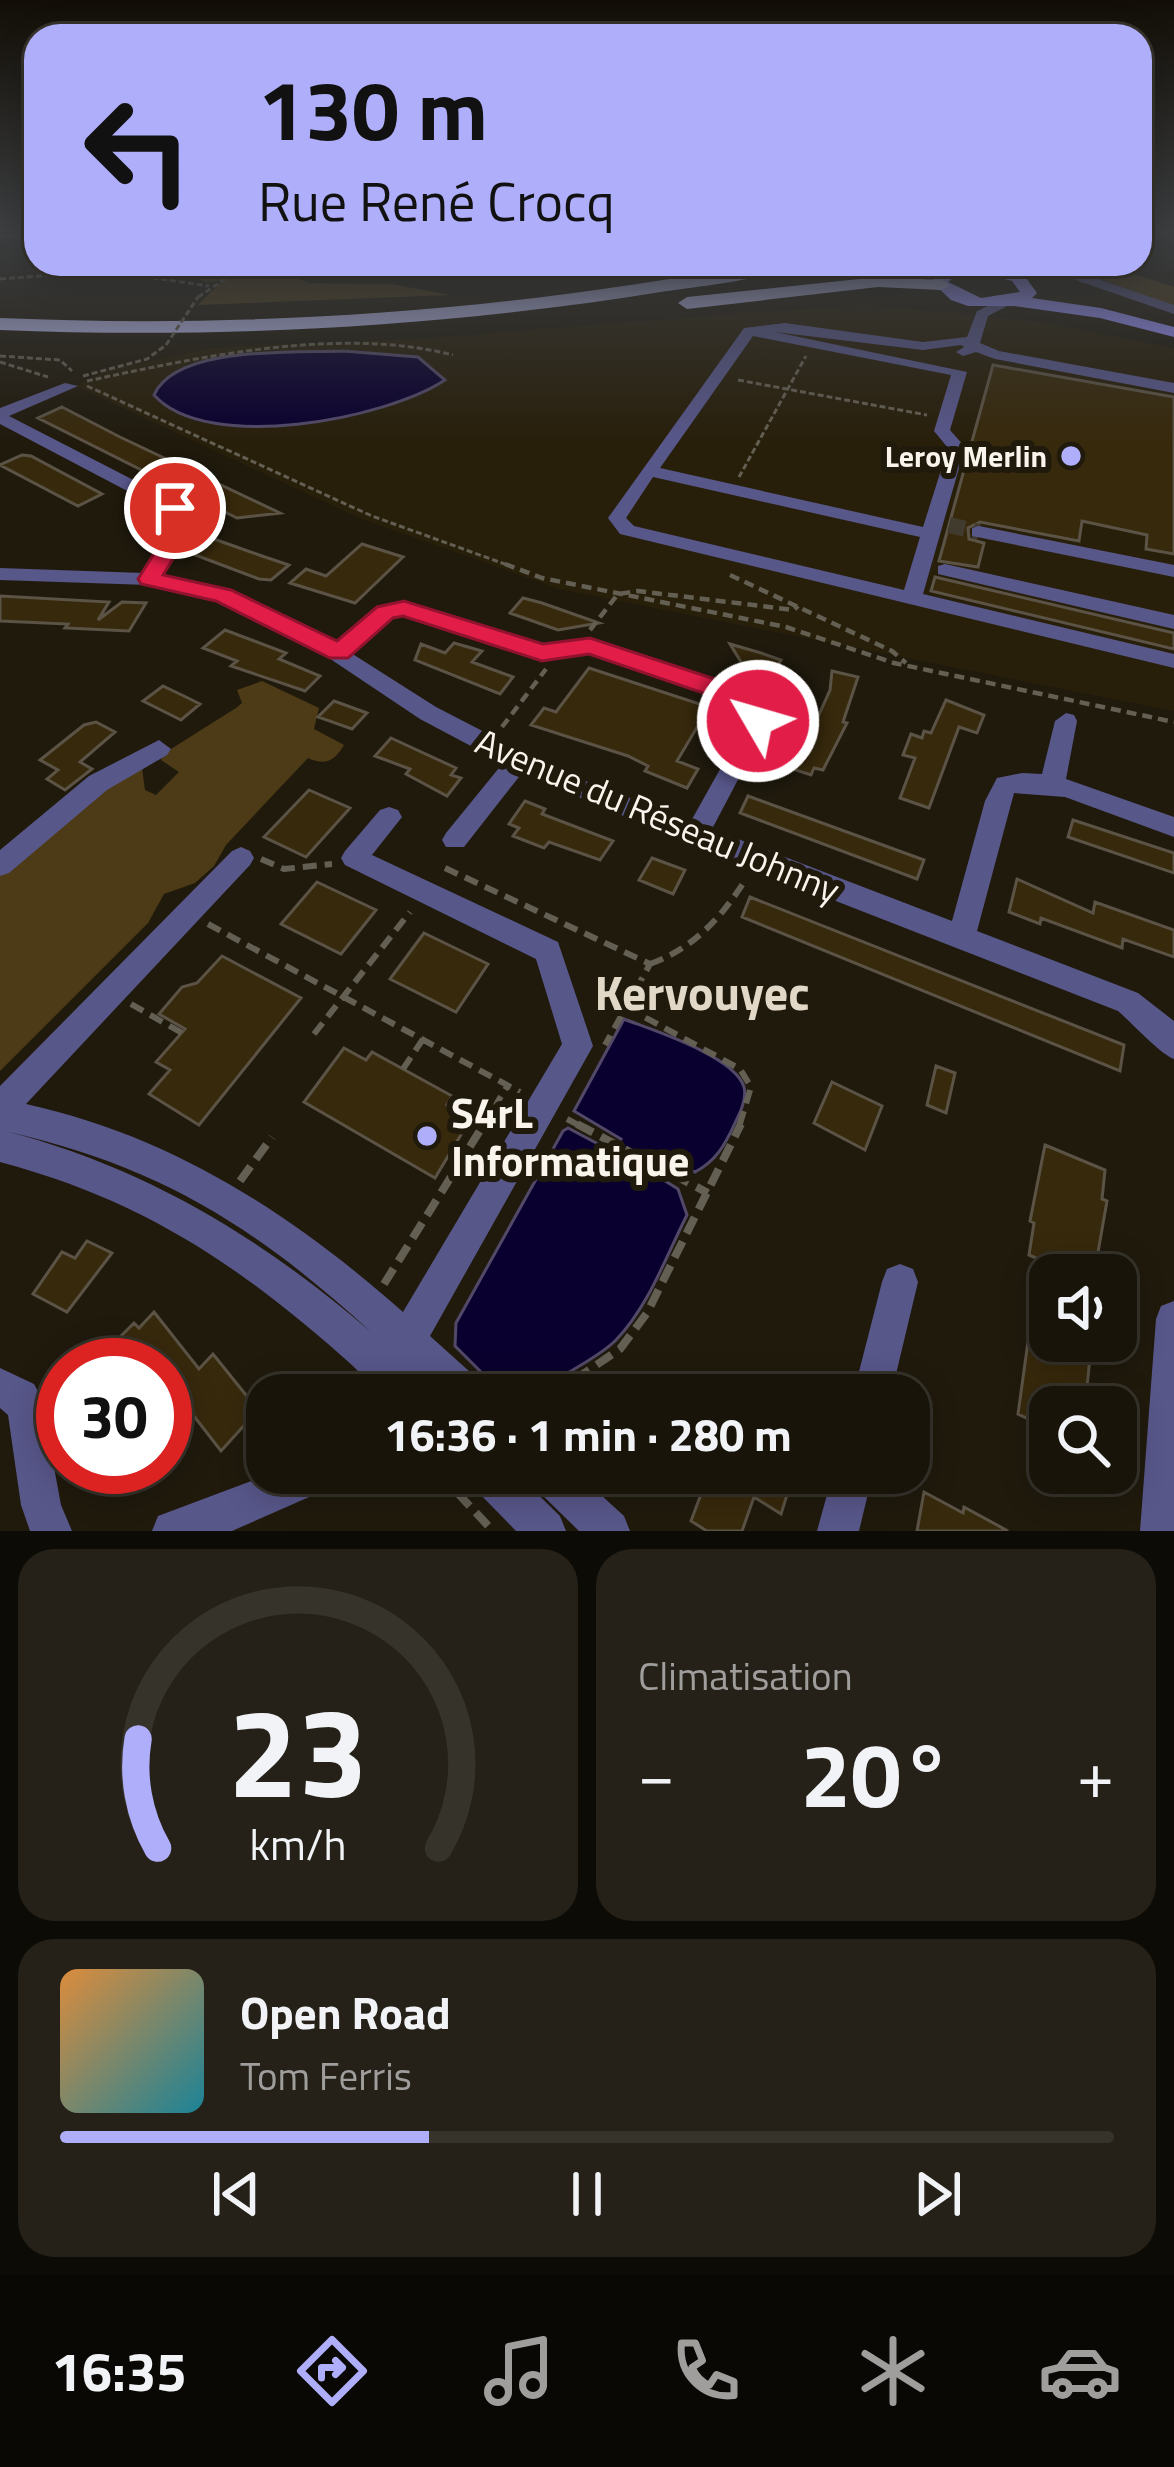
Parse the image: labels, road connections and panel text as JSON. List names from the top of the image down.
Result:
{
  "streets": {
    "street": ["Avenue du Réseau Johnny"]
  },
  "districts": ["Kervouyec"],
  "places": ["Leroy Merlin", "S4rL Informatique"],
  "page": {
    "turn": ["130 m", "Rue René Crocq"],
    "limit": "30",
    "trip": "16:36 · 1 min · 280 m",
    "tile": "Climatisation",
    "heat": ["−", "20°", "+"],
    "song": ["Open Road", "Tom Ferris"],
    "tabs": "16:35",
    "gauge": ["23", "km/h"]
  }
}
